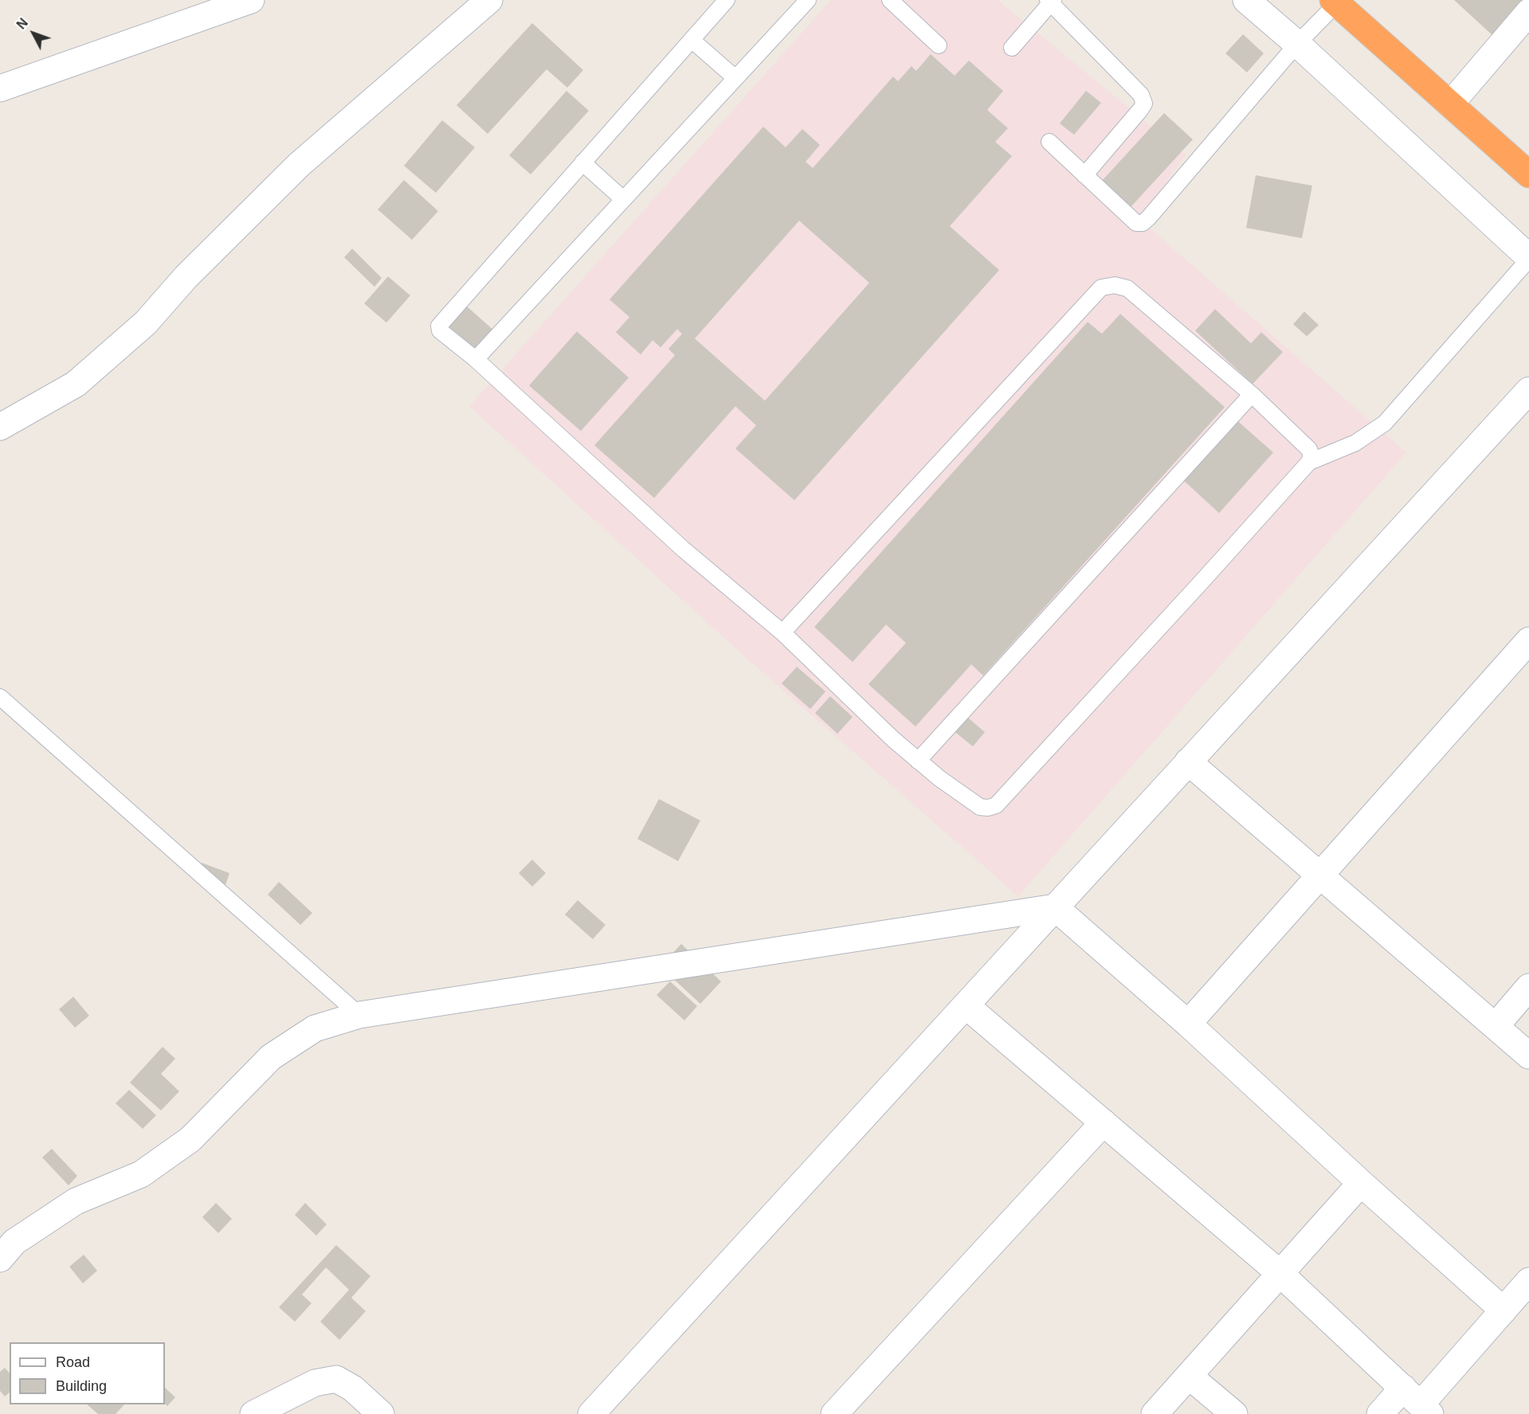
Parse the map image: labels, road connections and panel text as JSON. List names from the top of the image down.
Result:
{
  "legend": ["Road", "Building"],
  "north": "top left"
}
